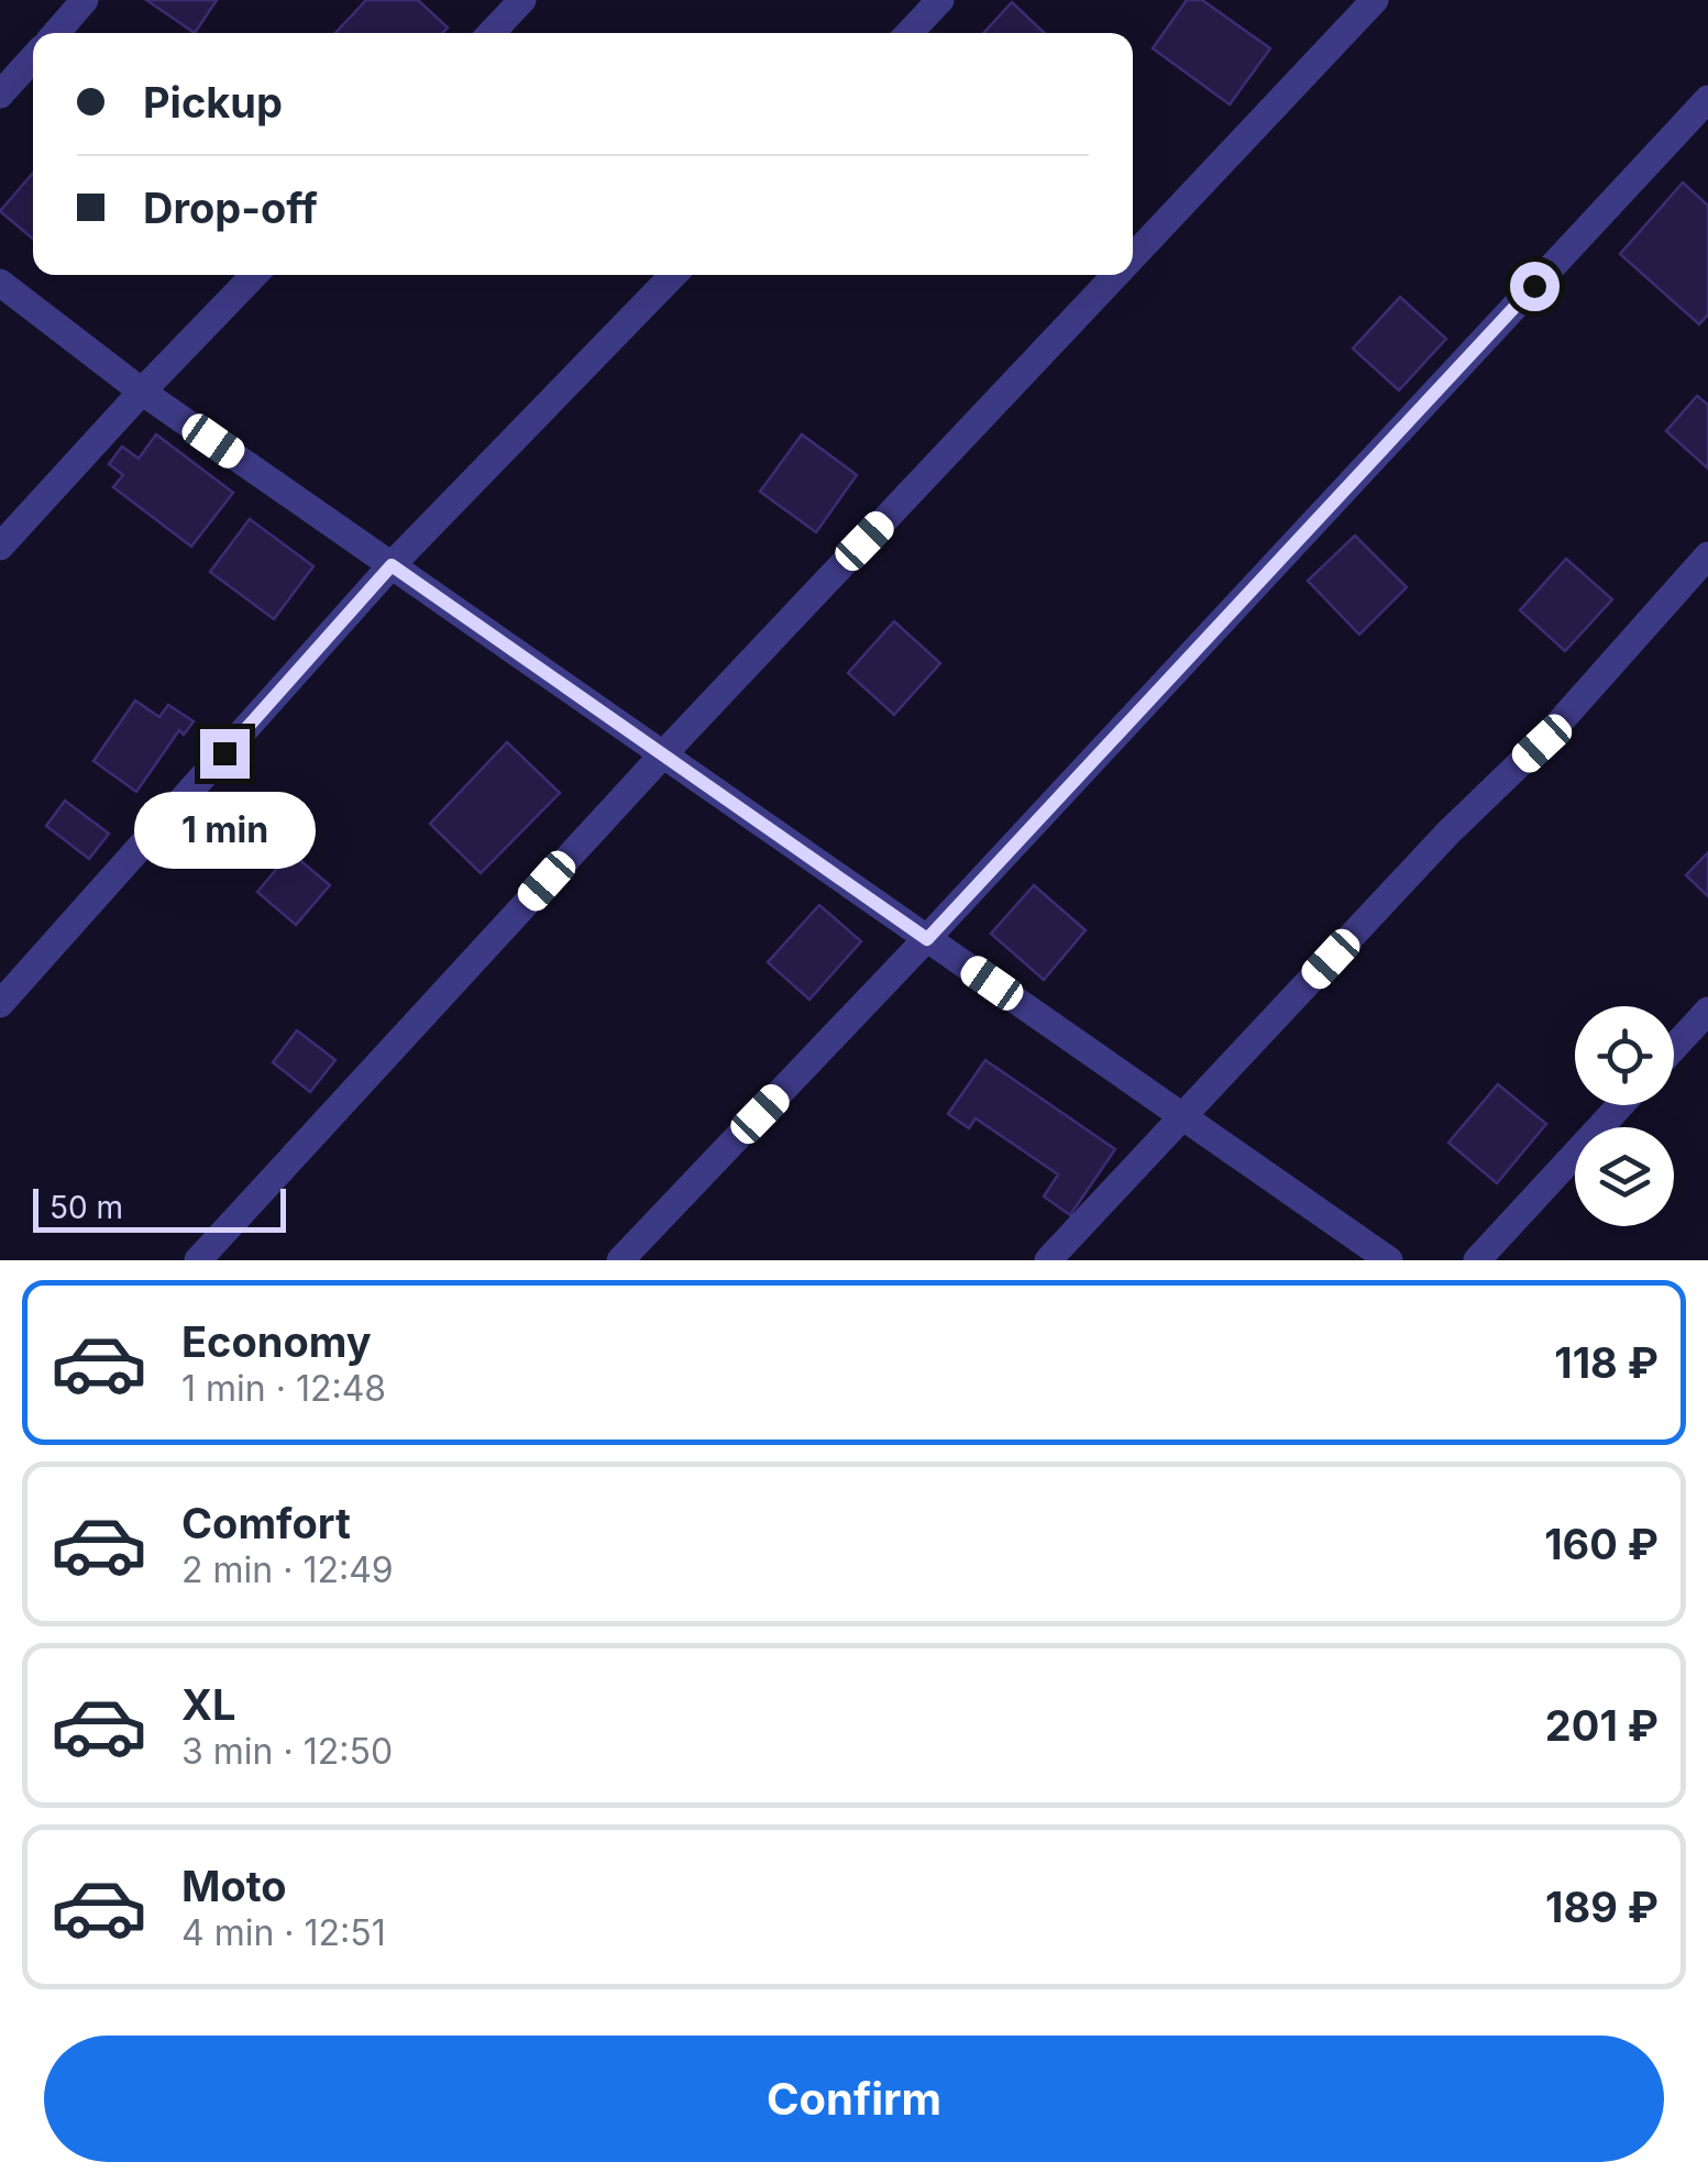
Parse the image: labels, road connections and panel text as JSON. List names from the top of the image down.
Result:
{
  "scale_bar": "50 m",
  "page": {
    "banner": ["Pickup", "Drop-off"],
    "bubble": "1 min",
    "scale": "50 m",
    "list": [
      {
        "name": "Economy",
        "note": "1 min · 12:48",
        "value": "118 ₽"
      },
      {
        "name": "Comfort",
        "note": "2 min · 12:49",
        "value": "160 ₽"
      },
      {
        "name": "XL",
        "note": "3 min · 12:50",
        "value": "201 ₽"
      },
      {
        "name": "Moto",
        "note": "4 min · 12:51",
        "value": "189 ₽"
      }
    ],
    "buttons": "Confirm"
  }
}
